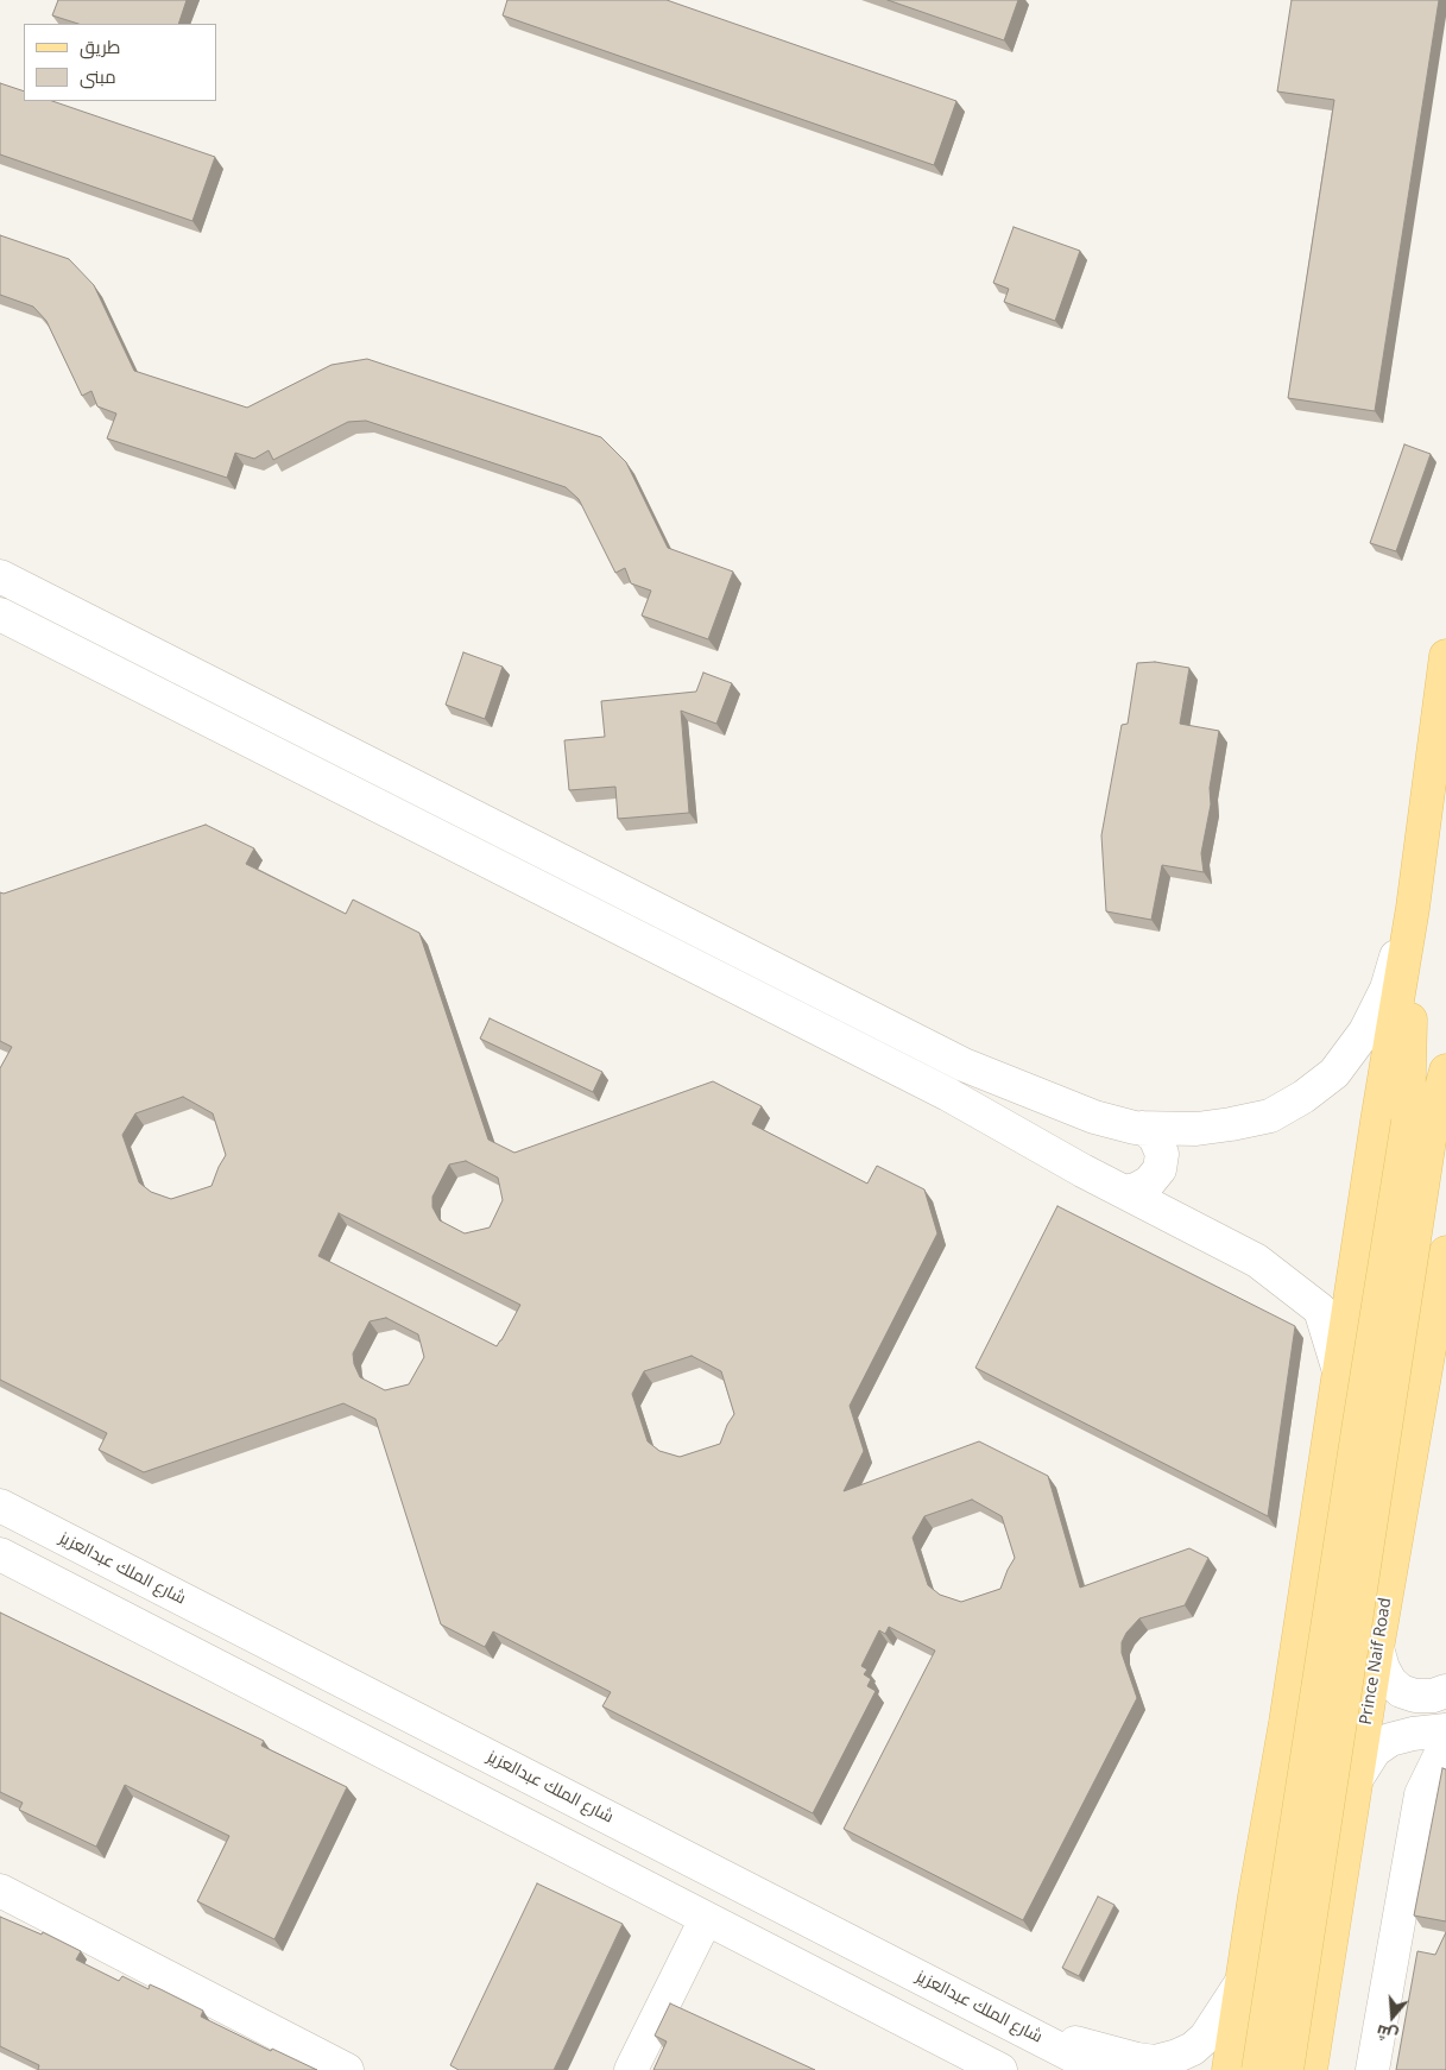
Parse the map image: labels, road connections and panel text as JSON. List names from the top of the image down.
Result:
{
  "streets": {
    "main road": ["Prince Naif Road"],
    "street": ["شارع الملك عبدالعزيز"]
  },
  "legend": ["طريق", "مبنى"],
  "north": "bottom"
}
